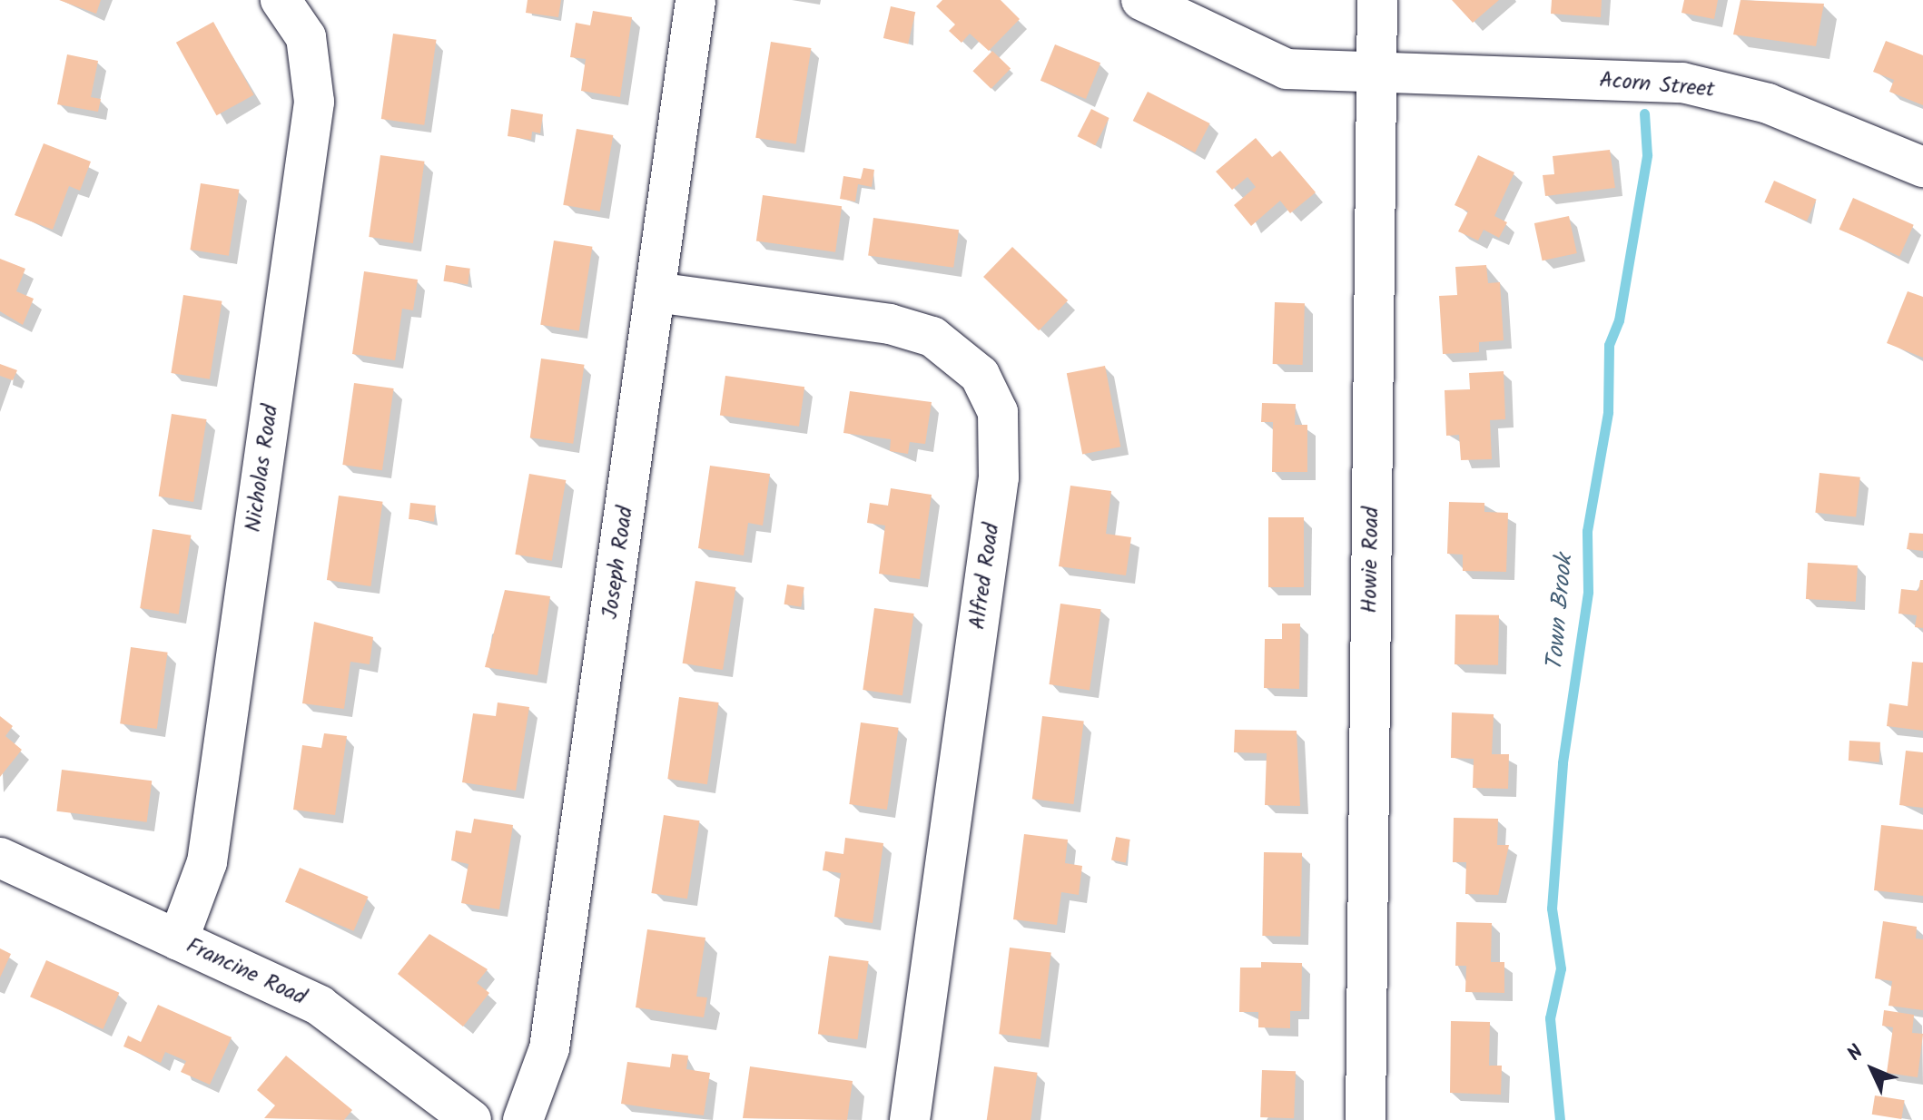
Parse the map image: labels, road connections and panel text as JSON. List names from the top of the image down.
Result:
{
  "streets": {
    "street": [
      "Acorn Street",
      "Nicholas Road",
      "Howie Road",
      "Joseph Road",
      "Alfred Road",
      "Francine Road"
    ]
  },
  "crossings": [
    ["Acorn Street", "Howie Road"],
    ["Nicholas Road", "Francine Road"],
    ["Joseph Road", "Alfred Road"]
  ],
  "water": ["Town Brook"],
  "north": "top left"
}
